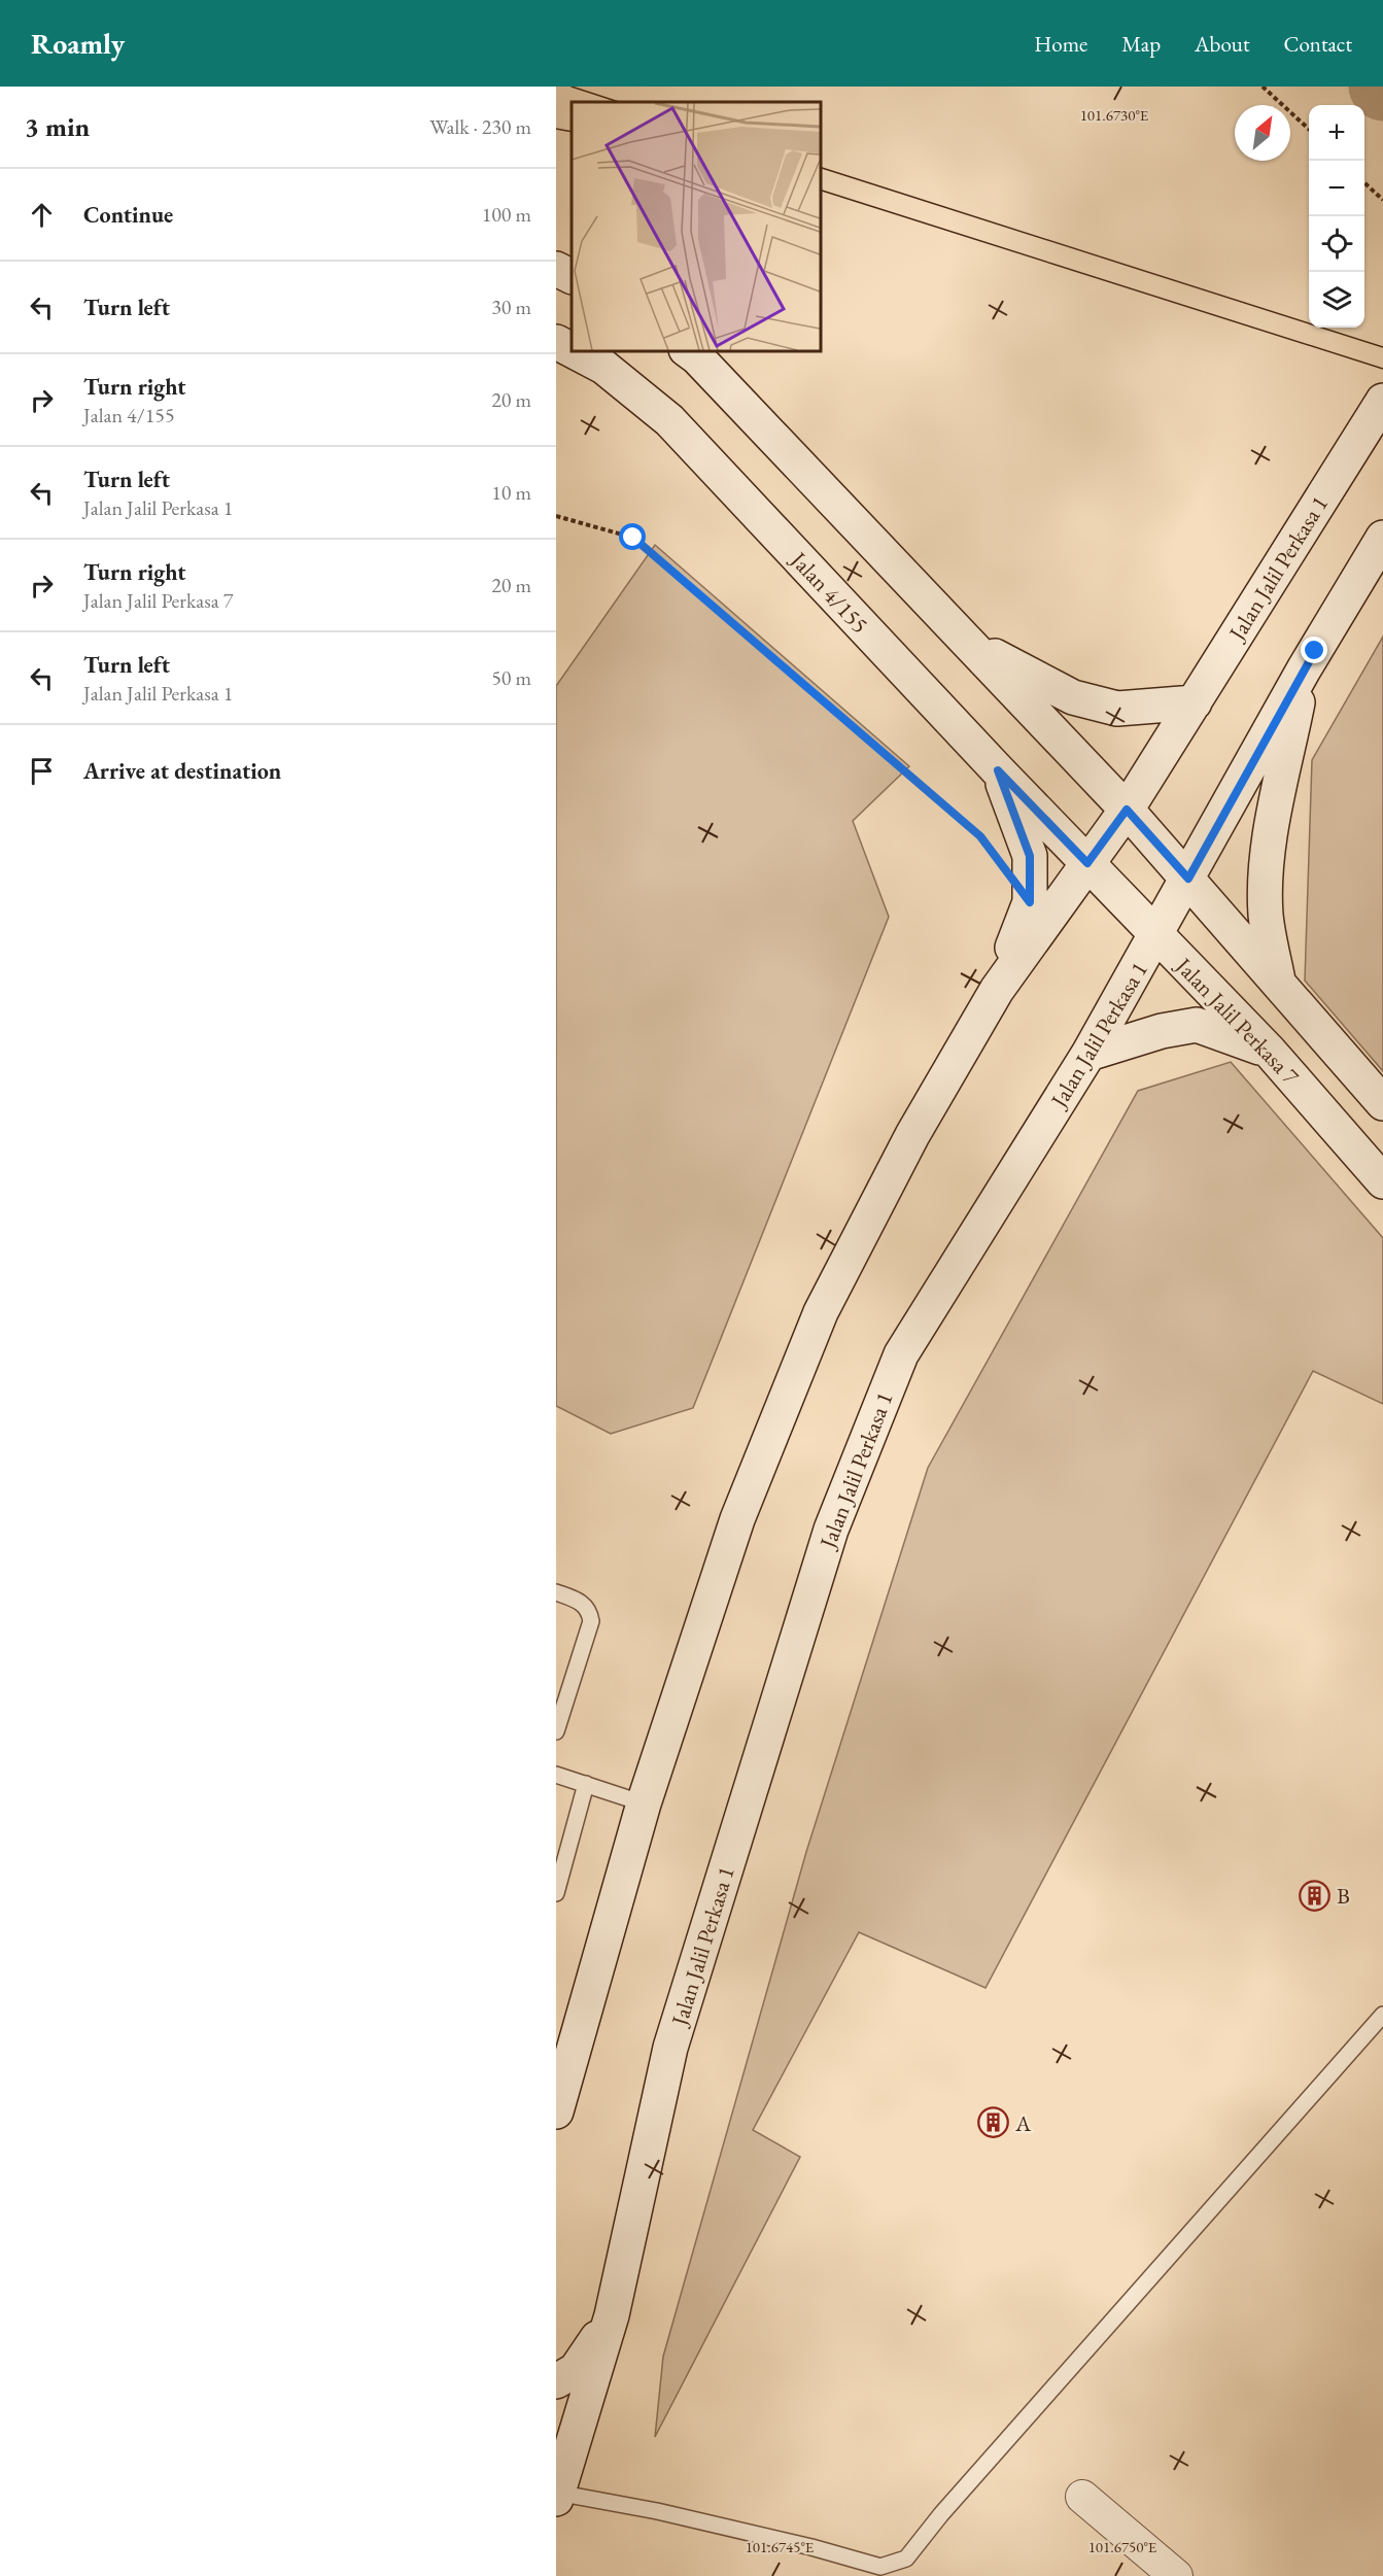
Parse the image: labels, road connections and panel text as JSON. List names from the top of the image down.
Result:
{
  "streets": {
    "main road": ["Jalan Jalil Perkasa 1", "Jalan 4/155", "Jalan Jalil Perkasa 7"]
  },
  "crossings": [
    ["Jalan Jalil Perkasa 1", "Jalan 4/155"],
    ["Jalan Jalil Perkasa 1", "Jalan Jalil Perkasa 7"],
    ["Jalan 4/155", "Jalan Jalil Perkasa 7"]
  ],
  "places": {
    "building": ["B", "A"]
  },
  "north": "top right",
  "page": {
    "header": "Roamly",
    "nav": [
      "Home",
      "Map",
      "About",
      "Contact"
    ],
    "heading": ["3 min", "Walk · 230 m"],
    "map_buttons": ["+", "−"],
    "list": [
      ["Continue", "100 m"],
      ["Turn left", "30 m"],
      ["Turn right", "Jalan 4/155", "20 m"],
      ["Turn left", "Jalan Jalil Perkasa 1", "10 m"],
      ["Turn right", "Jalan Jalil Perkasa 7", "20 m"],
      ["Turn left", "Jalan Jalil Perkasa 1", "50 m"],
      "Arrive at destination"
    ]
  },
  "coordinates": ["101.6730°E", "101.6745°E", "101.6750°E"]
}
